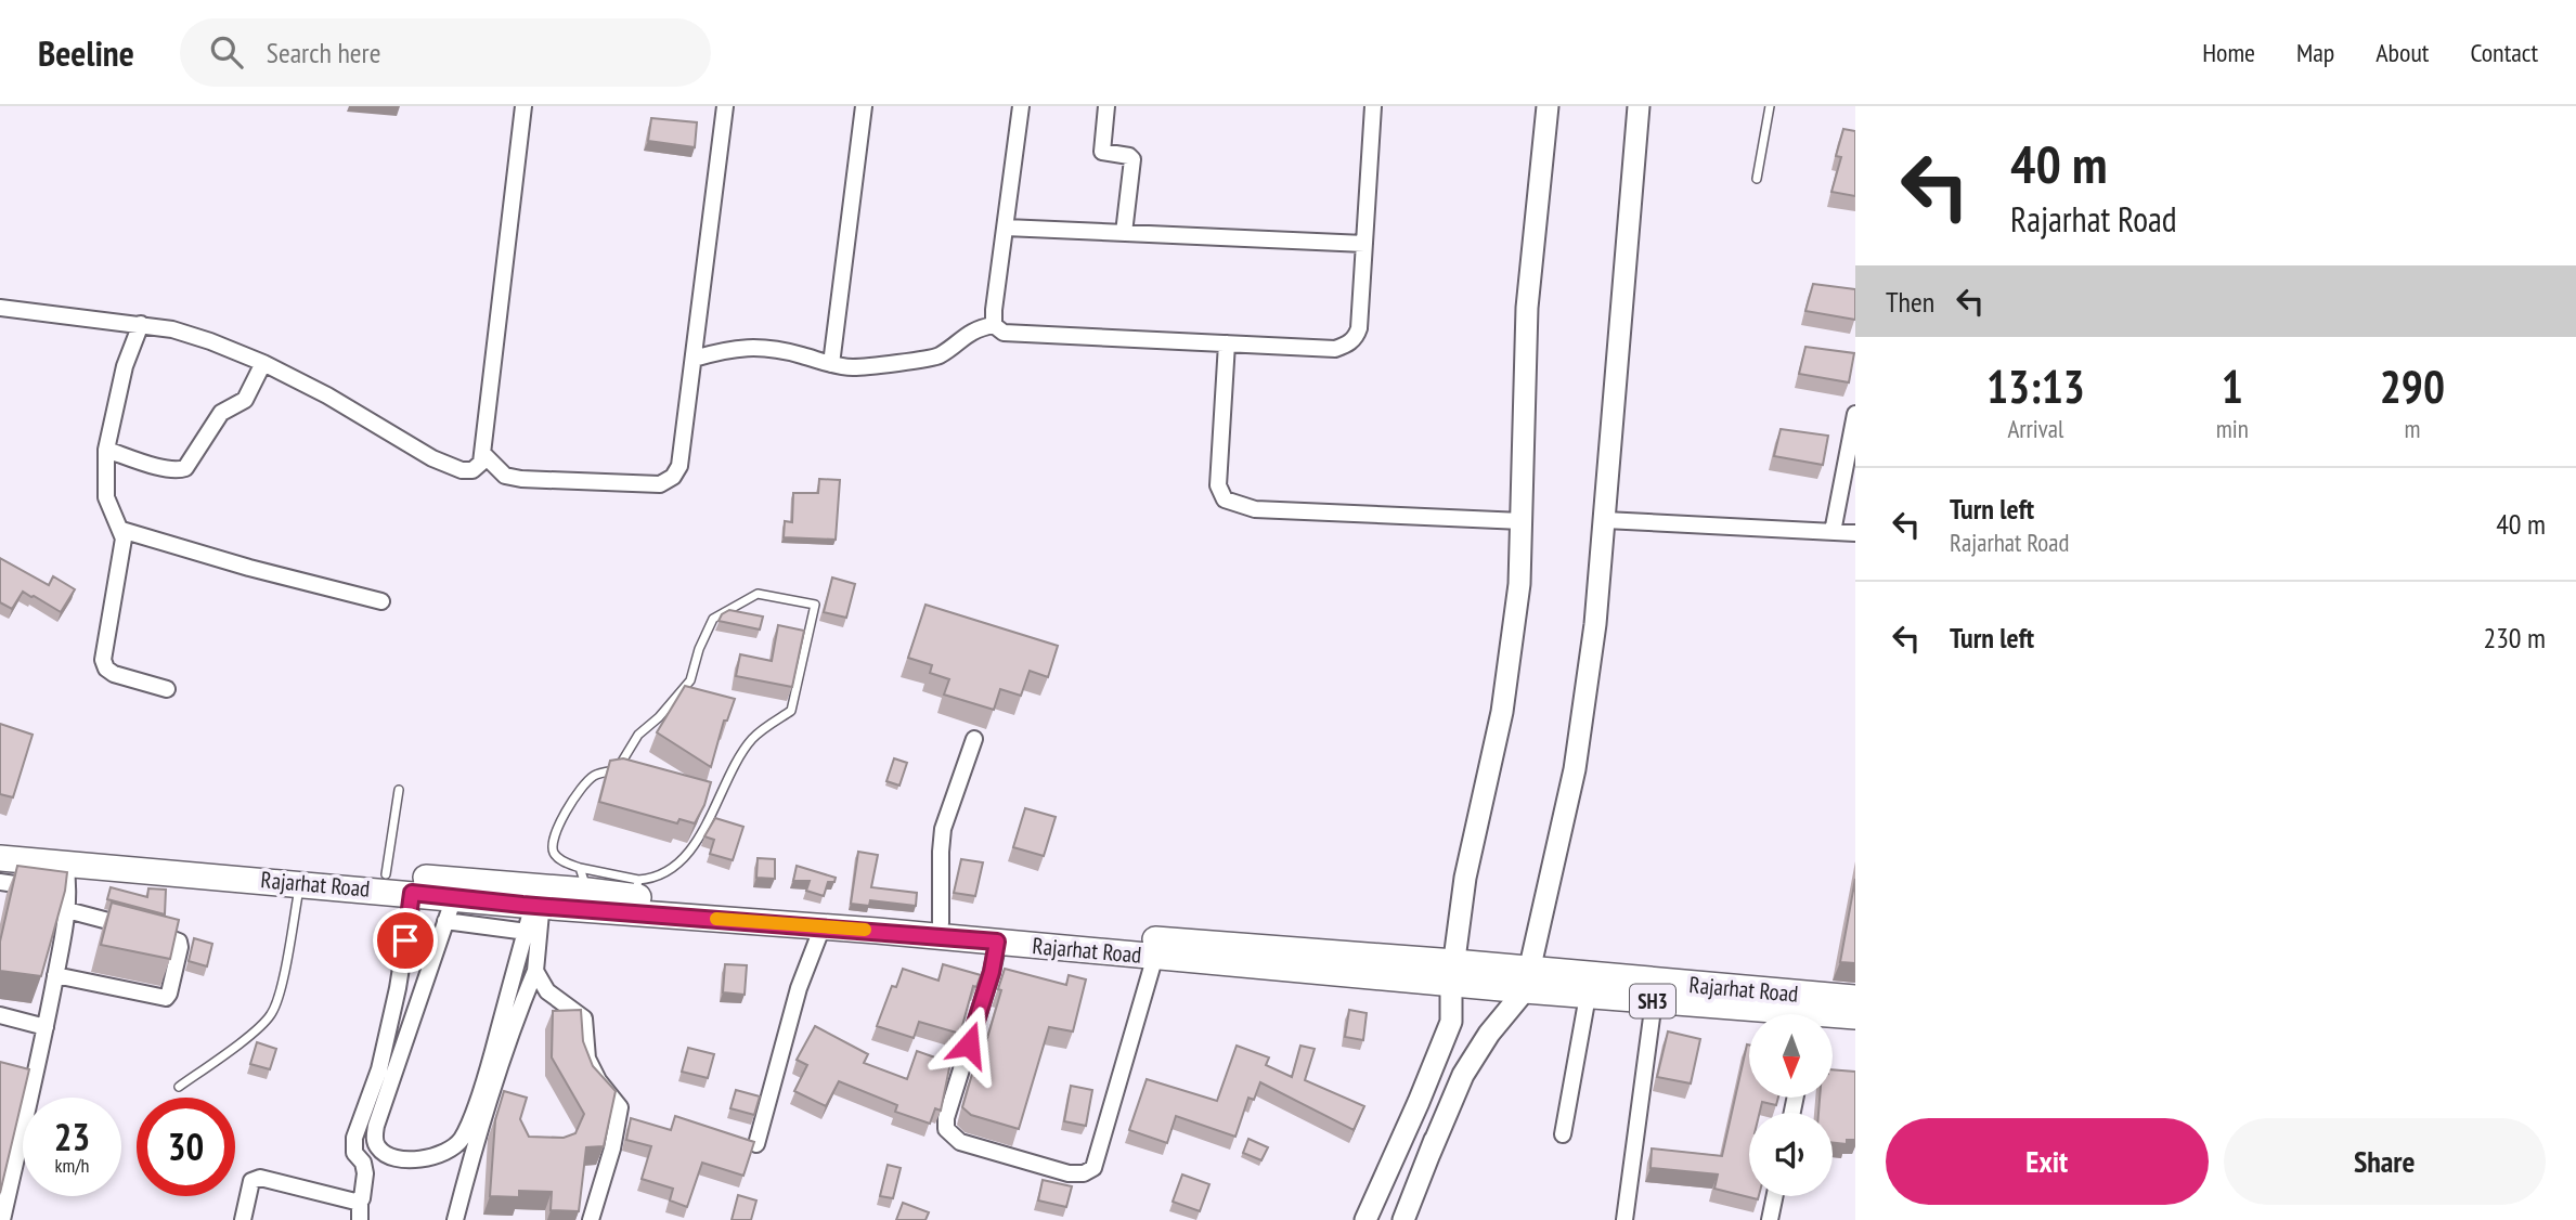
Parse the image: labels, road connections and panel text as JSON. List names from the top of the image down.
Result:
{
  "streets": {
    "main road": ["Rajarhat Road", "SH3"]
  },
  "north": "bottom",
  "page": {
    "header": "Beeline",
    "search": "Search here",
    "nav": [
      "Home",
      "Map",
      "About",
      "Contact"
    ],
    "turn": ["40 m", "Rajarhat Road"],
    "then": "Then",
    "eta": [
      "13:13",
      "Arrival",
      "1",
      "min",
      "290",
      "m"
    ],
    "list": [
      {
        "name": "Turn left",
        "note": "Rajarhat Road",
        "value": "40 m"
      },
      {
        "name": "Turn left",
        "value": "230 m"
      }
    ],
    "speed": "23 km/h",
    "limit": "30",
    "buttons": ["Exit", "Share"]
  }
}
